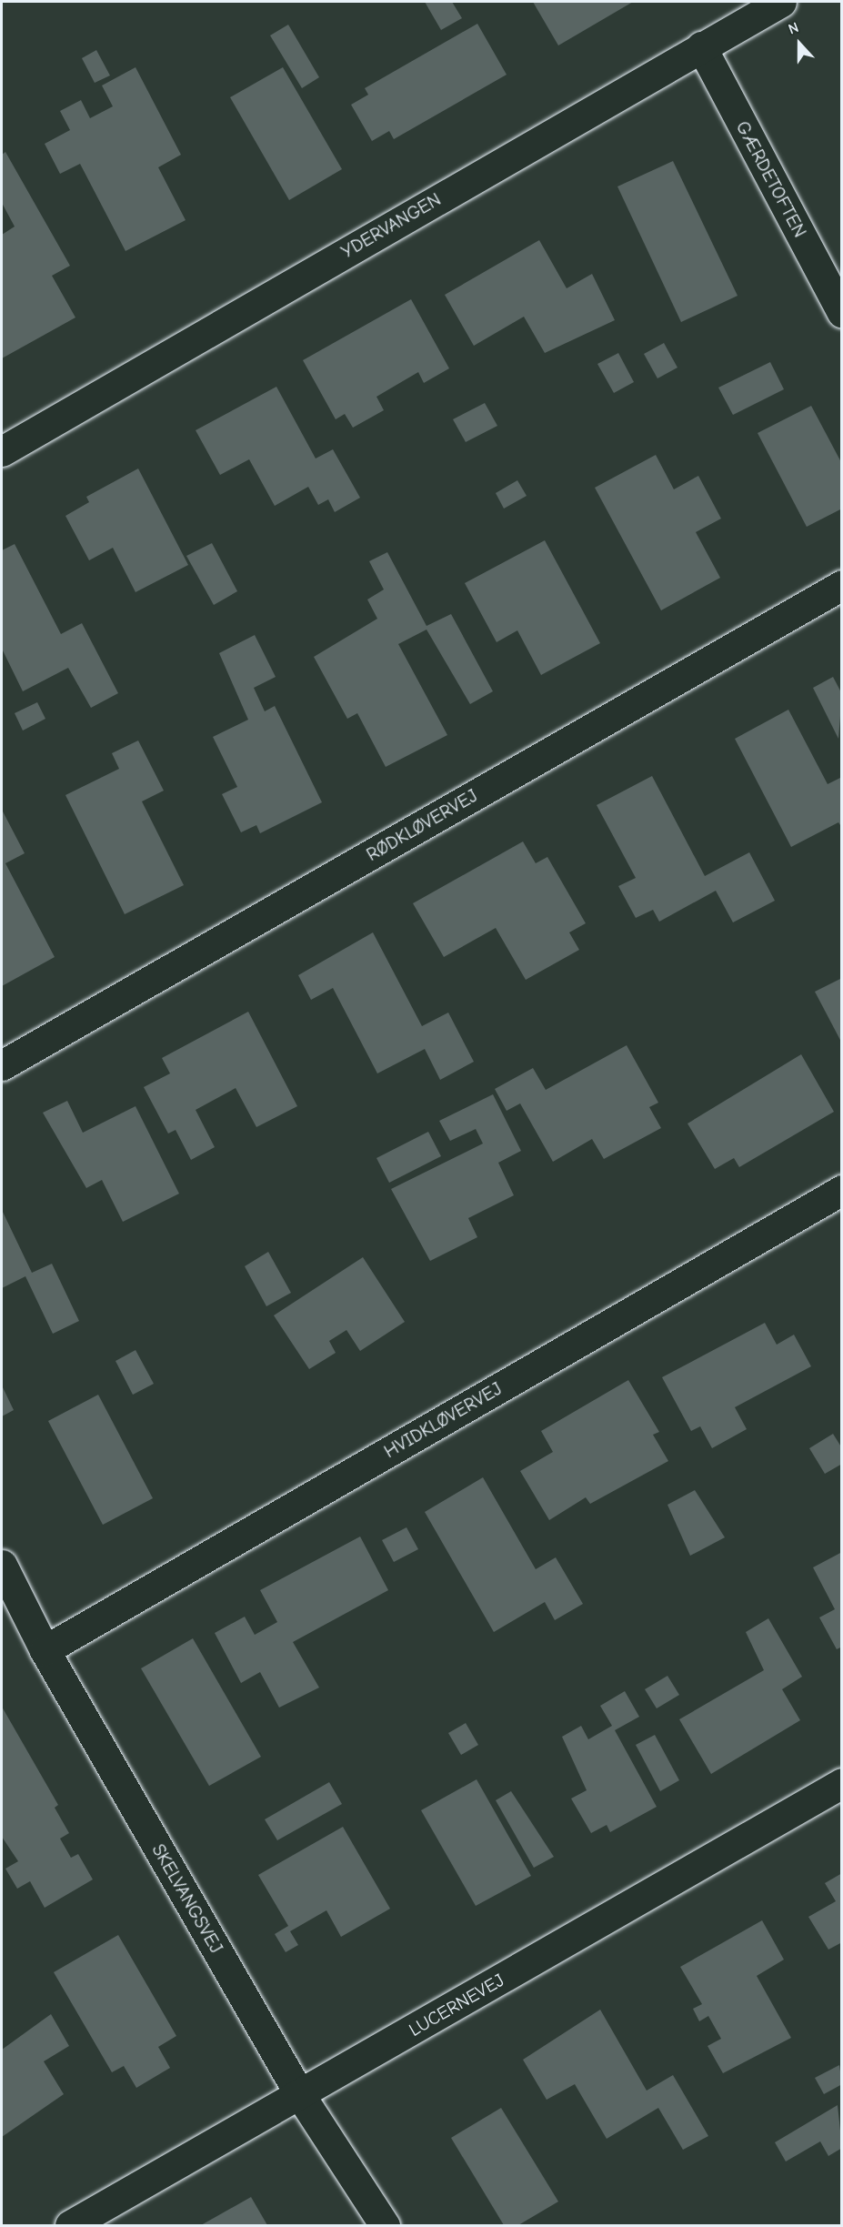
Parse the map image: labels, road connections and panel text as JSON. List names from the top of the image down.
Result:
{
  "streets": {
    "street": [
      "GÆRDETOFTEN",
      "YDERVANGEN",
      "RØDKLØVERVEJ",
      "HVIDKLØVERVEJ",
      "SKELVANGSVEJ",
      "LUCERNEVEJ"
    ]
  },
  "crossings": [
    ["GÆRDETOFTEN", "YDERVANGEN"],
    ["HVIDKLØVERVEJ", "SKELVANGSVEJ"],
    ["SKELVANGSVEJ", "LUCERNEVEJ"]
  ],
  "north": "top"
}
